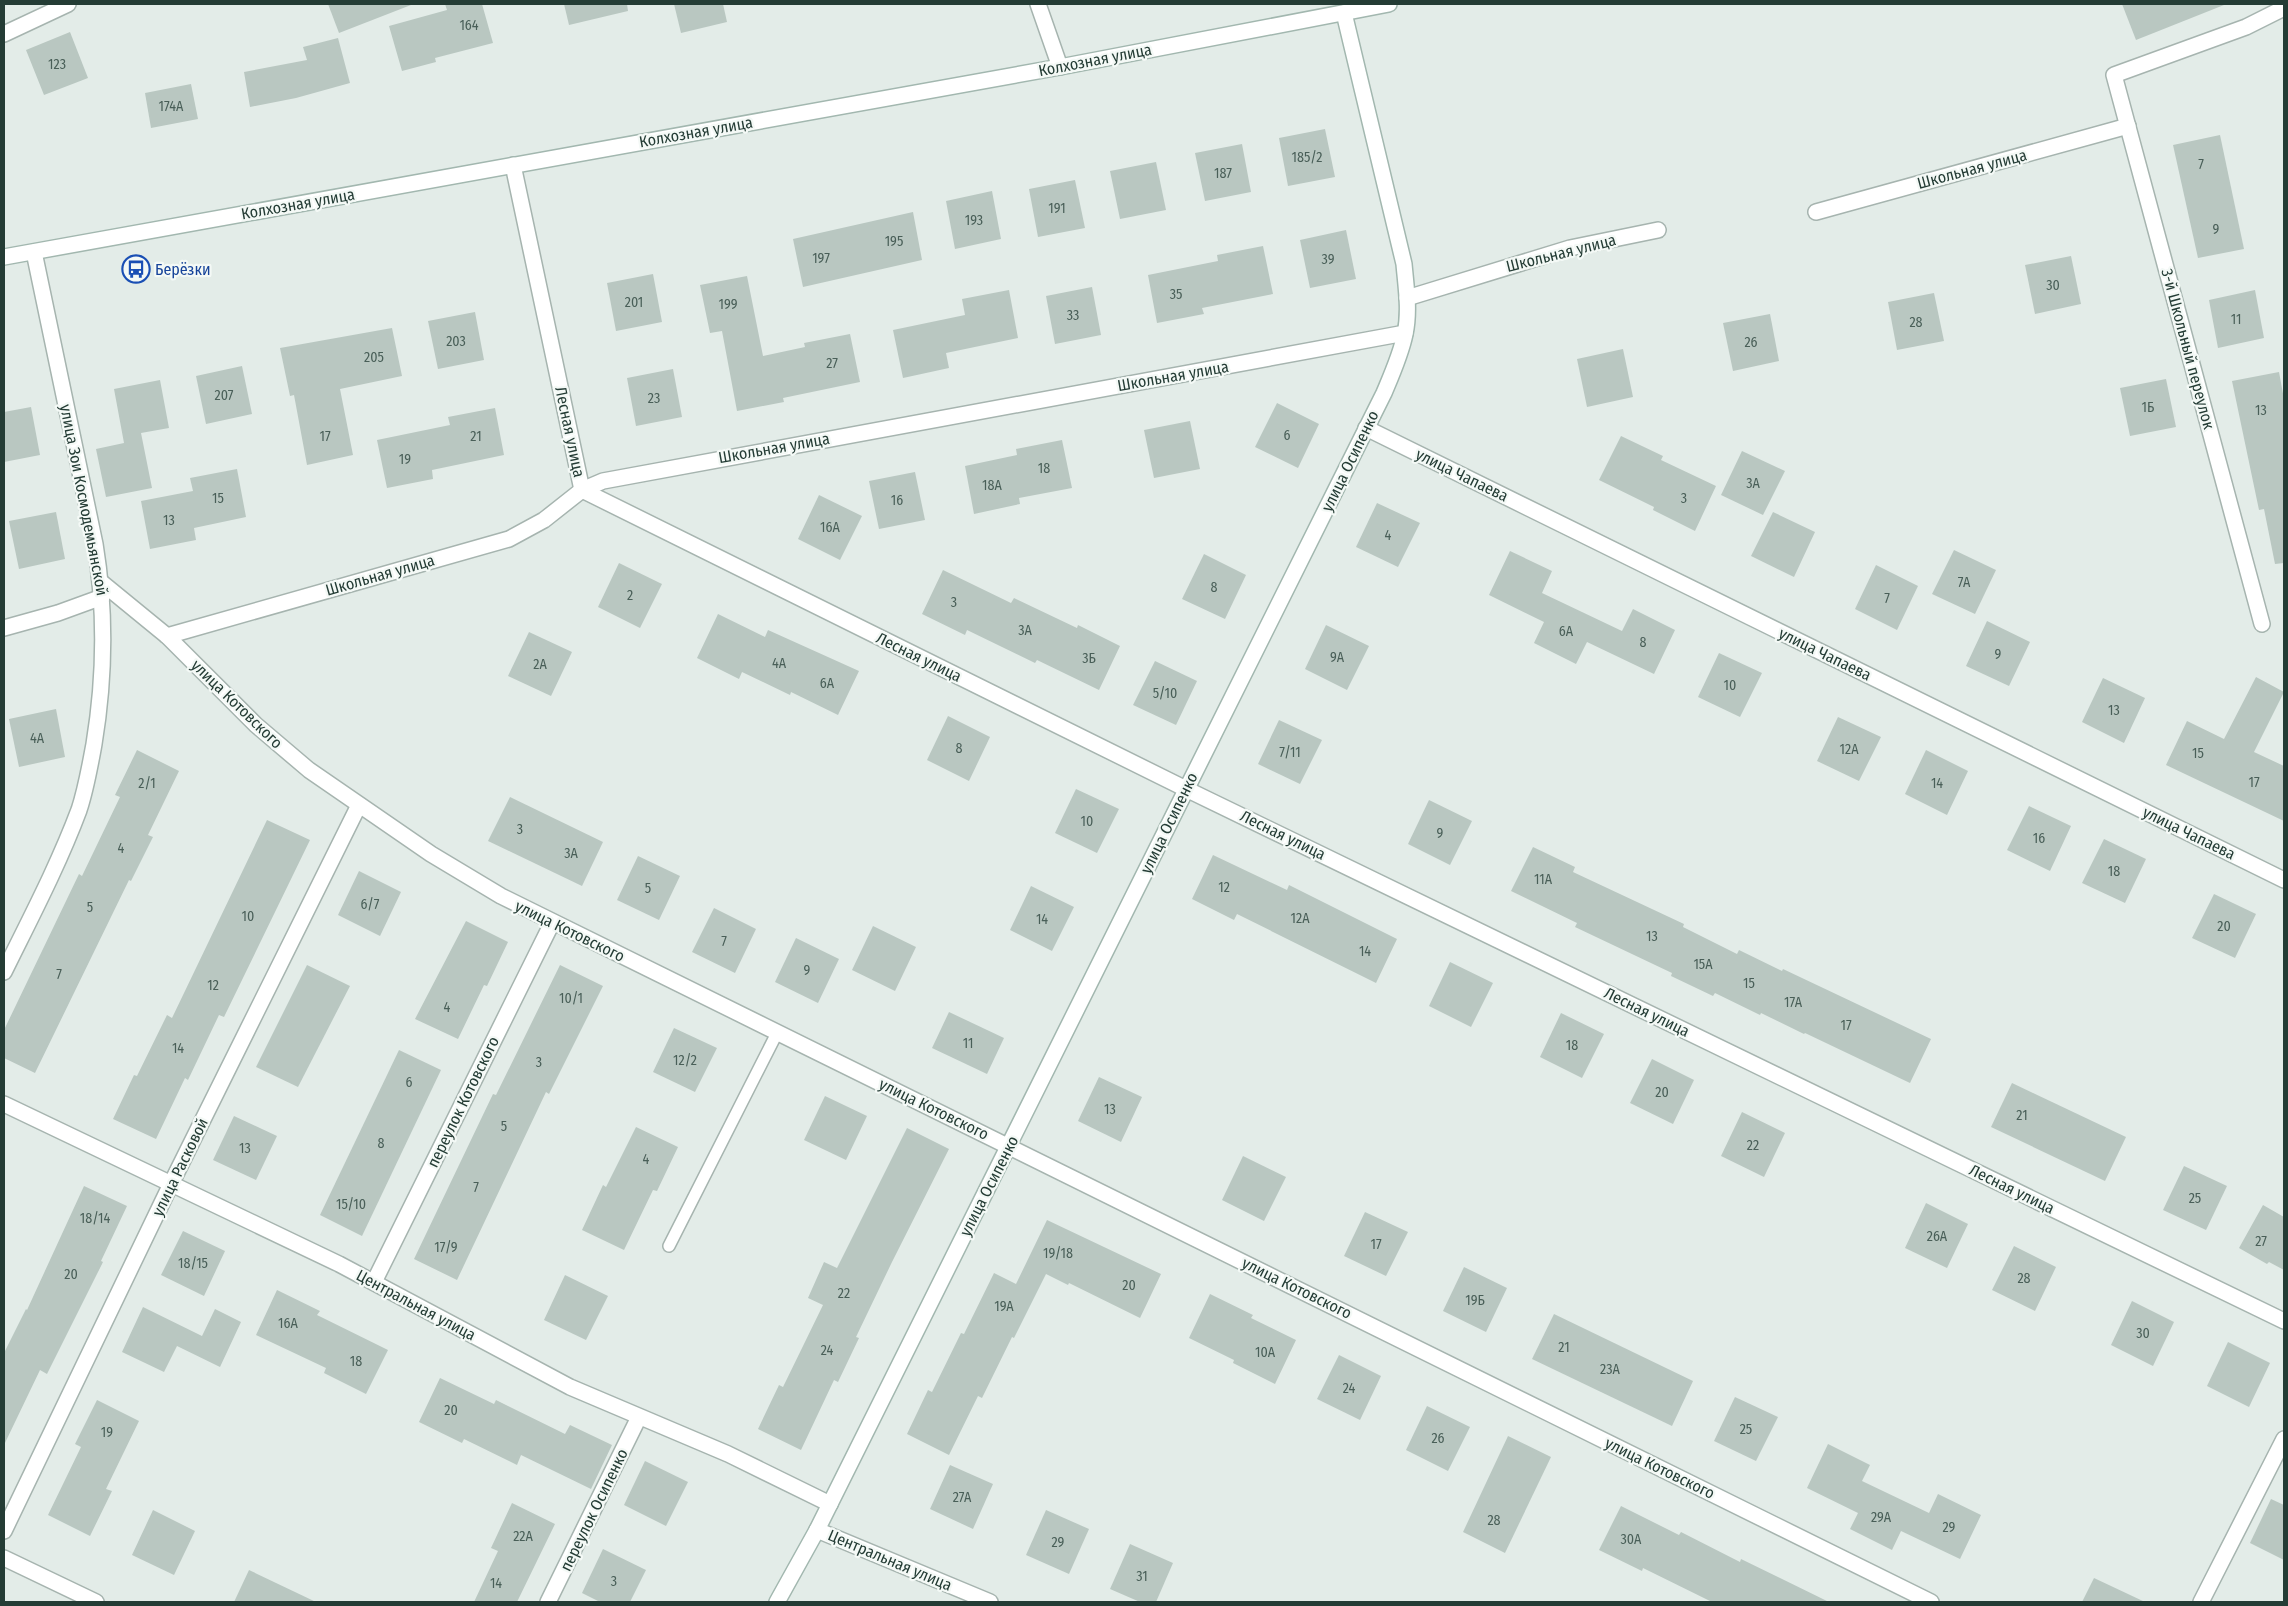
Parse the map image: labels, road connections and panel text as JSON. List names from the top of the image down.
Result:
{
  "streets": {
    "street": [
      "Колхозная улица",
      "Школьная улица",
      "3-й Школьный переулок",
      "Лесная улица",
      "улица Осипенко",
      "улица Чапаева",
      "улица Зои Космодемьянской",
      "улица Котовского",
      "переулок Котовского",
      "улица Расковой",
      "Центральная улица",
      "переулок Осипенко"
    ]
  },
  "crossings": [
    ["Колхозная улица", "Лесная улица"],
    ["Колхозная улица", "улица Осипенко"],
    ["Колхозная улица", "улица Зои Космодемьянской"],
    ["Школьная улица", "3-й Школьный переулок"],
    ["Школьная улица", "Лесная улица"],
    ["Школьная улица", "улица Осипенко"],
    ["Школьная улица", "улица Котовского"],
    ["Лесная улица", "улица Осипенко"],
    ["улица Осипенко", "улица Чапаева"],
    ["улица Осипенко", "улица Котовского"],
    ["улица Осипенко", "Центральная улица"],
    ["улица Зои Космодемьянской", "улица Котовского"],
    ["улица Котовского", "переулок Котовского"],
    ["улица Котовского", "улица Расковой"],
    ["переулок Котовского", "Центральная улица"],
    ["улица Расковой", "Центральная улица"],
    ["Центральная улица", "переулок Осипенко"]
  ],
  "places": {
    "bus stop": ["Берёзки"]
  },
  "house_numbers": [
    "164",
    "123",
    "174А",
    "185/2",
    "7",
    "187",
    "191",
    "193",
    "9",
    "195",
    "197",
    "39",
    "30",
    "35",
    "201",
    "199",
    "33",
    "11",
    "28",
    "203",
    "26",
    "205",
    "27",
    "207",
    "23",
    "1Б",
    "13",
    "6",
    "17",
    "21",
    "19",
    "18",
    "3А",
    "18А",
    "15",
    "3",
    "16",
    "13",
    "16А",
    "4",
    "7А",
    "8",
    "2",
    "7",
    "3",
    "3А",
    "6А",
    "8",
    "9",
    "9А",
    "3Б",
    "4А",
    "2А",
    "6А",
    "10",
    "5/10",
    "13",
    "4А",
    "8",
    "12А",
    "7/11",
    "15",
    "17",
    "2/1",
    "14",
    "10",
    "3",
    "9",
    "16",
    "4",
    "3А",
    "18",
    "11А",
    "12",
    "5",
    "6/7",
    "5",
    "10",
    "12А",
    "14",
    "20",
    "13",
    "7",
    "14",
    "15А",
    "9",
    "7",
    "15",
    "12",
    "10/1",
    "17А",
    "4",
    "17",
    "11",
    "18",
    "14",
    "12/2",
    "3",
    "6",
    "20",
    "13",
    "21",
    "5",
    "8",
    "22",
    "13",
    "4",
    "7",
    "25",
    "15/10",
    "18/14",
    "26А",
    "27",
    "17",
    "17/9",
    "19/18",
    "18/15",
    "20",
    "28",
    "20",
    "22",
    "19Б",
    "19А",
    "16А",
    "30",
    "21",
    "24",
    "10А",
    "18",
    "23А",
    "24",
    "20",
    "25",
    "19",
    "26",
    "27А",
    "29А",
    "28",
    "29",
    "22А",
    "30А",
    "29",
    "31",
    "3",
    "14"
  ]
}
